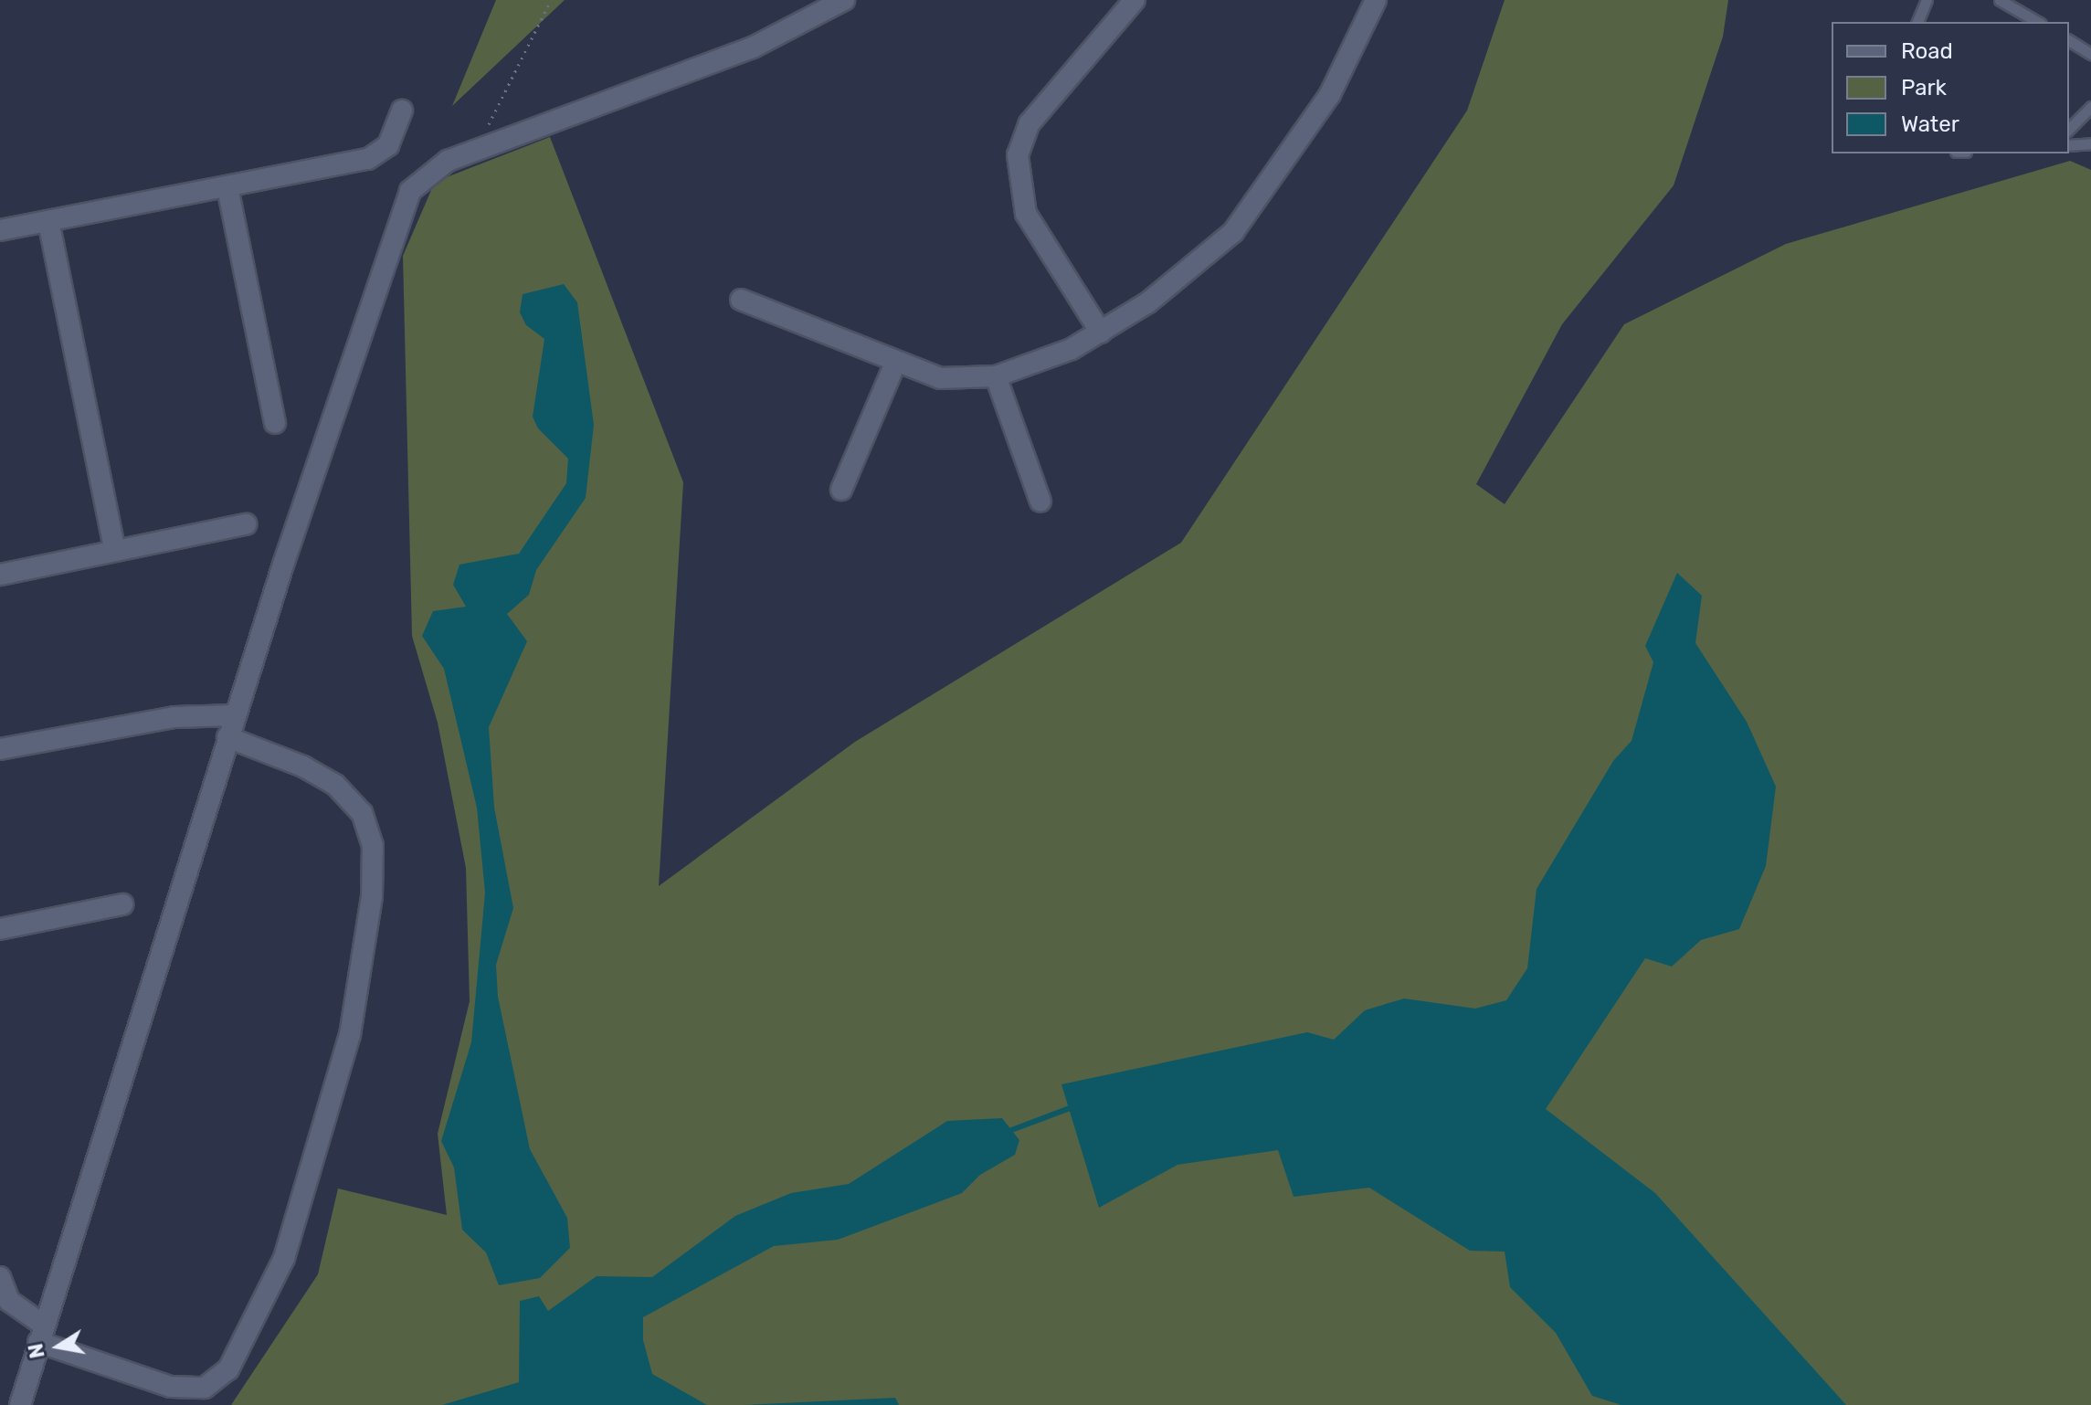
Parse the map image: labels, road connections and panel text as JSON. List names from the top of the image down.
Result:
{
  "legend": ["Road", "Park", "Water"],
  "north": "left"
}
